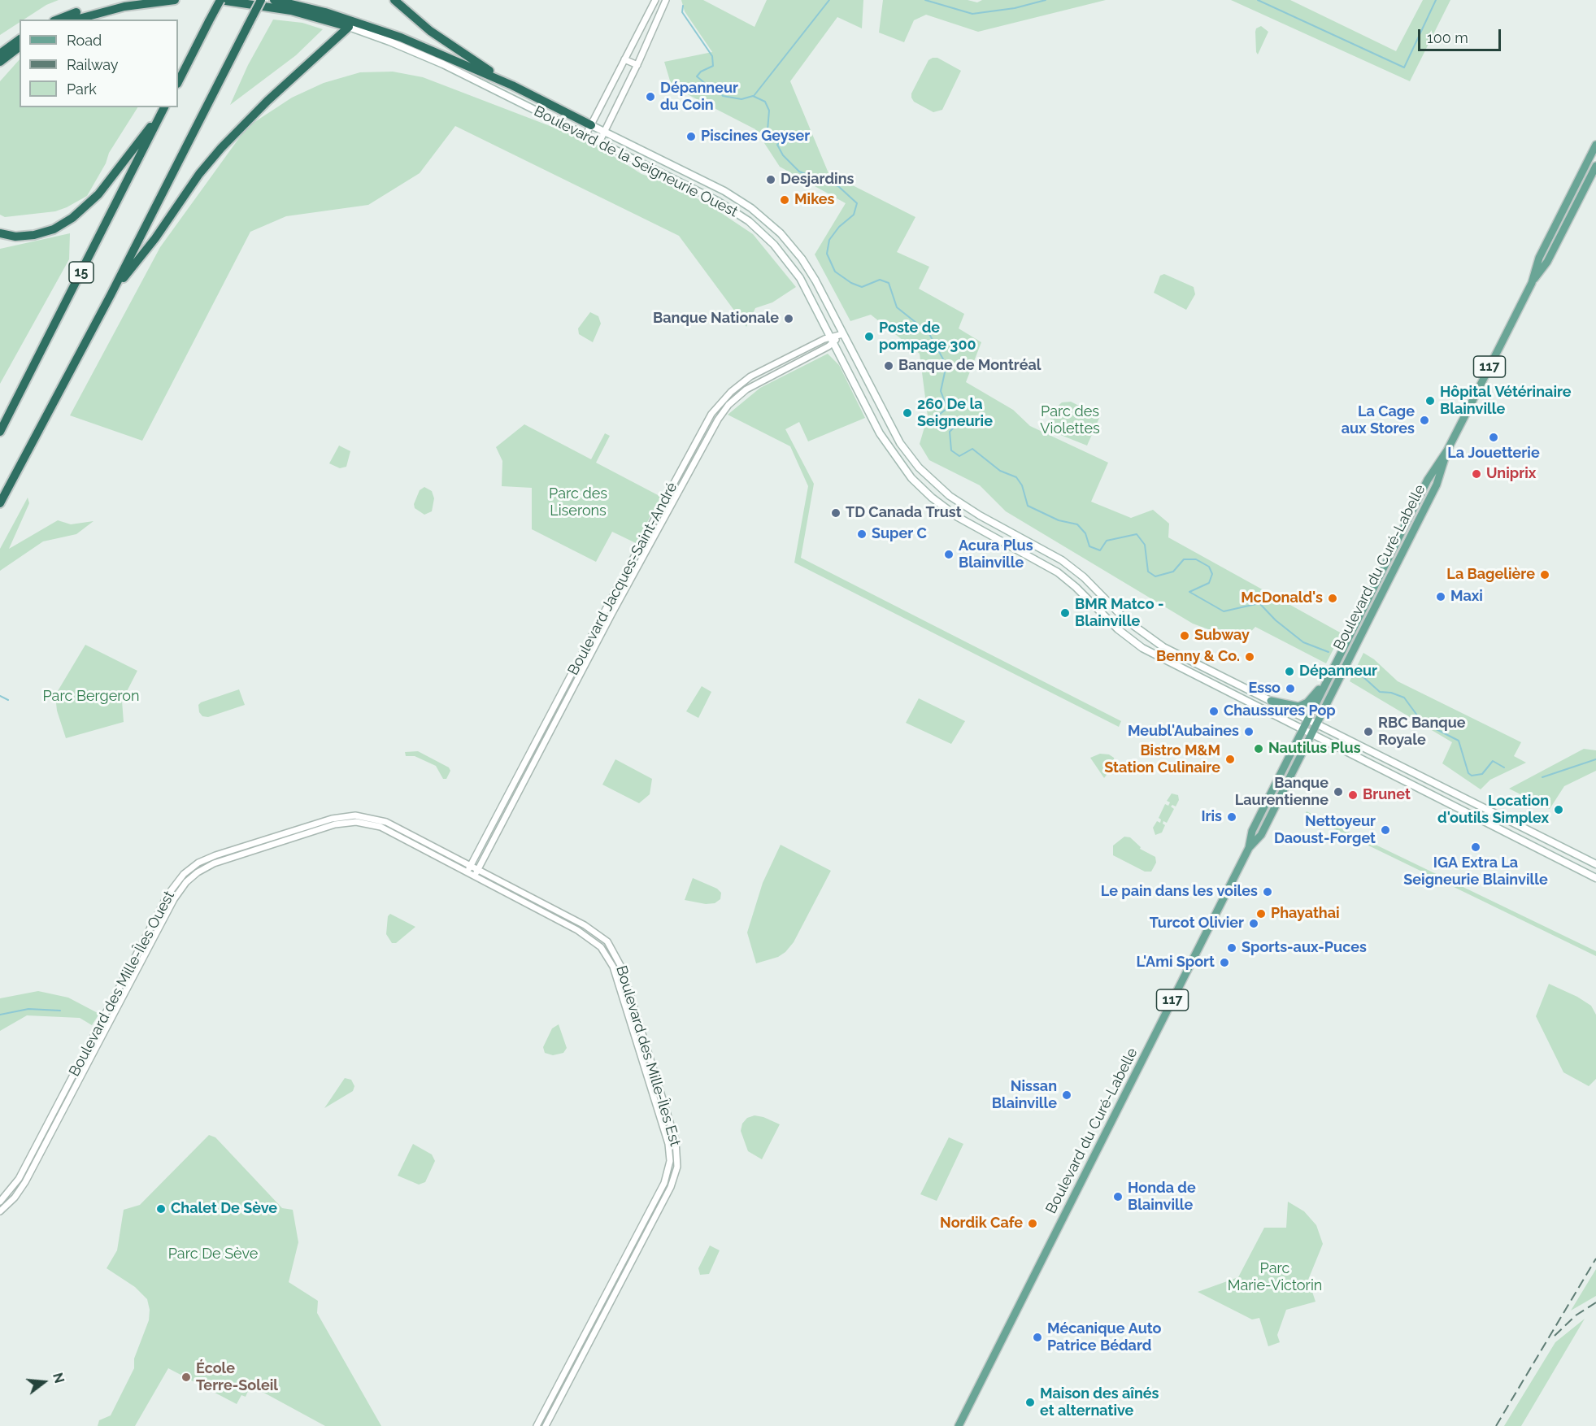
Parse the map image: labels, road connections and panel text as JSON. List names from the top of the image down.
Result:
{
  "streets": {
    "highway": ["15"],
    "main road": ["Boulevard de la Seigneurie Ouest", "117", "Boulevard du Curé-Labelle"],
    "street": ["Boulevard Jacques-Saint-André", "Boulevard des Mille-Îles Ouest", "Boulevard des Mille-Îles Est"]
  },
  "crossings": [
    ["Boulevard de la Seigneurie Ouest", "Boulevard du Curé-Labelle"],
    ["Boulevard de la Seigneurie Ouest", "Boulevard Jacques-Saint-André"],
    ["Boulevard Jacques-Saint-André", "Boulevard des Mille-Îles Ouest"],
    ["Boulevard des Mille-Îles Ouest", "Boulevard des Mille-Îles Est"]
  ],
  "parks": [
    "Parc des Violettes",
    "Parc des Liserons",
    "Parc Bergeron",
    "Parc De Sève",
    "Parc Marie-Victorin"
  ],
  "places": [
    "Dépanneur du Coin",
    "Piscines Geyser",
    "Desjardins",
    "Mikes",
    "Banque Nationale",
    "Poste de pompage 300",
    "Banque de Montréal",
    "Hôpital Vétérinaire Blainville",
    "260 De la Seigneurie",
    "La Cage aux Stores",
    "La Jouetterie",
    "Uniprix",
    "TD Canada Trust",
    "Super C",
    "Acura Plus Blainville",
    "La Bagelière",
    "Maxi",
    "McDonald's",
    "BMR Matco - Blainville",
    "Subway",
    "Benny & Co.",
    "Dépanneur",
    "Esso",
    "Chaussures Pop",
    "Meubl'Aubaines",
    "RBC Banque Royale",
    "Nautilus Plus",
    "Bistro M&M Station Culinaire",
    "Banque Laurentienne",
    "Brunet",
    "Location d'outils Simplex",
    "Iris",
    "Nettoyeur Daoust-Forget",
    "IGA Extra La Seigneurie Blainville",
    "Le pain dans les voiles",
    "Phayathai",
    "Turcot Olivier",
    "Sports-aux-Puces",
    "L'Ami Sport",
    "Nissan Blainville",
    "Honda de Blainville",
    "Chalet De Sève",
    "Nordik Cafe",
    "Mécanique Auto Patrice Bédard",
    "École Terre-Soleil",
    "Maison des aînés et alternative"
  ],
  "legend": ["Road", "Railway", "Park"],
  "scale_bar": "100 m",
  "north": "right"
}
